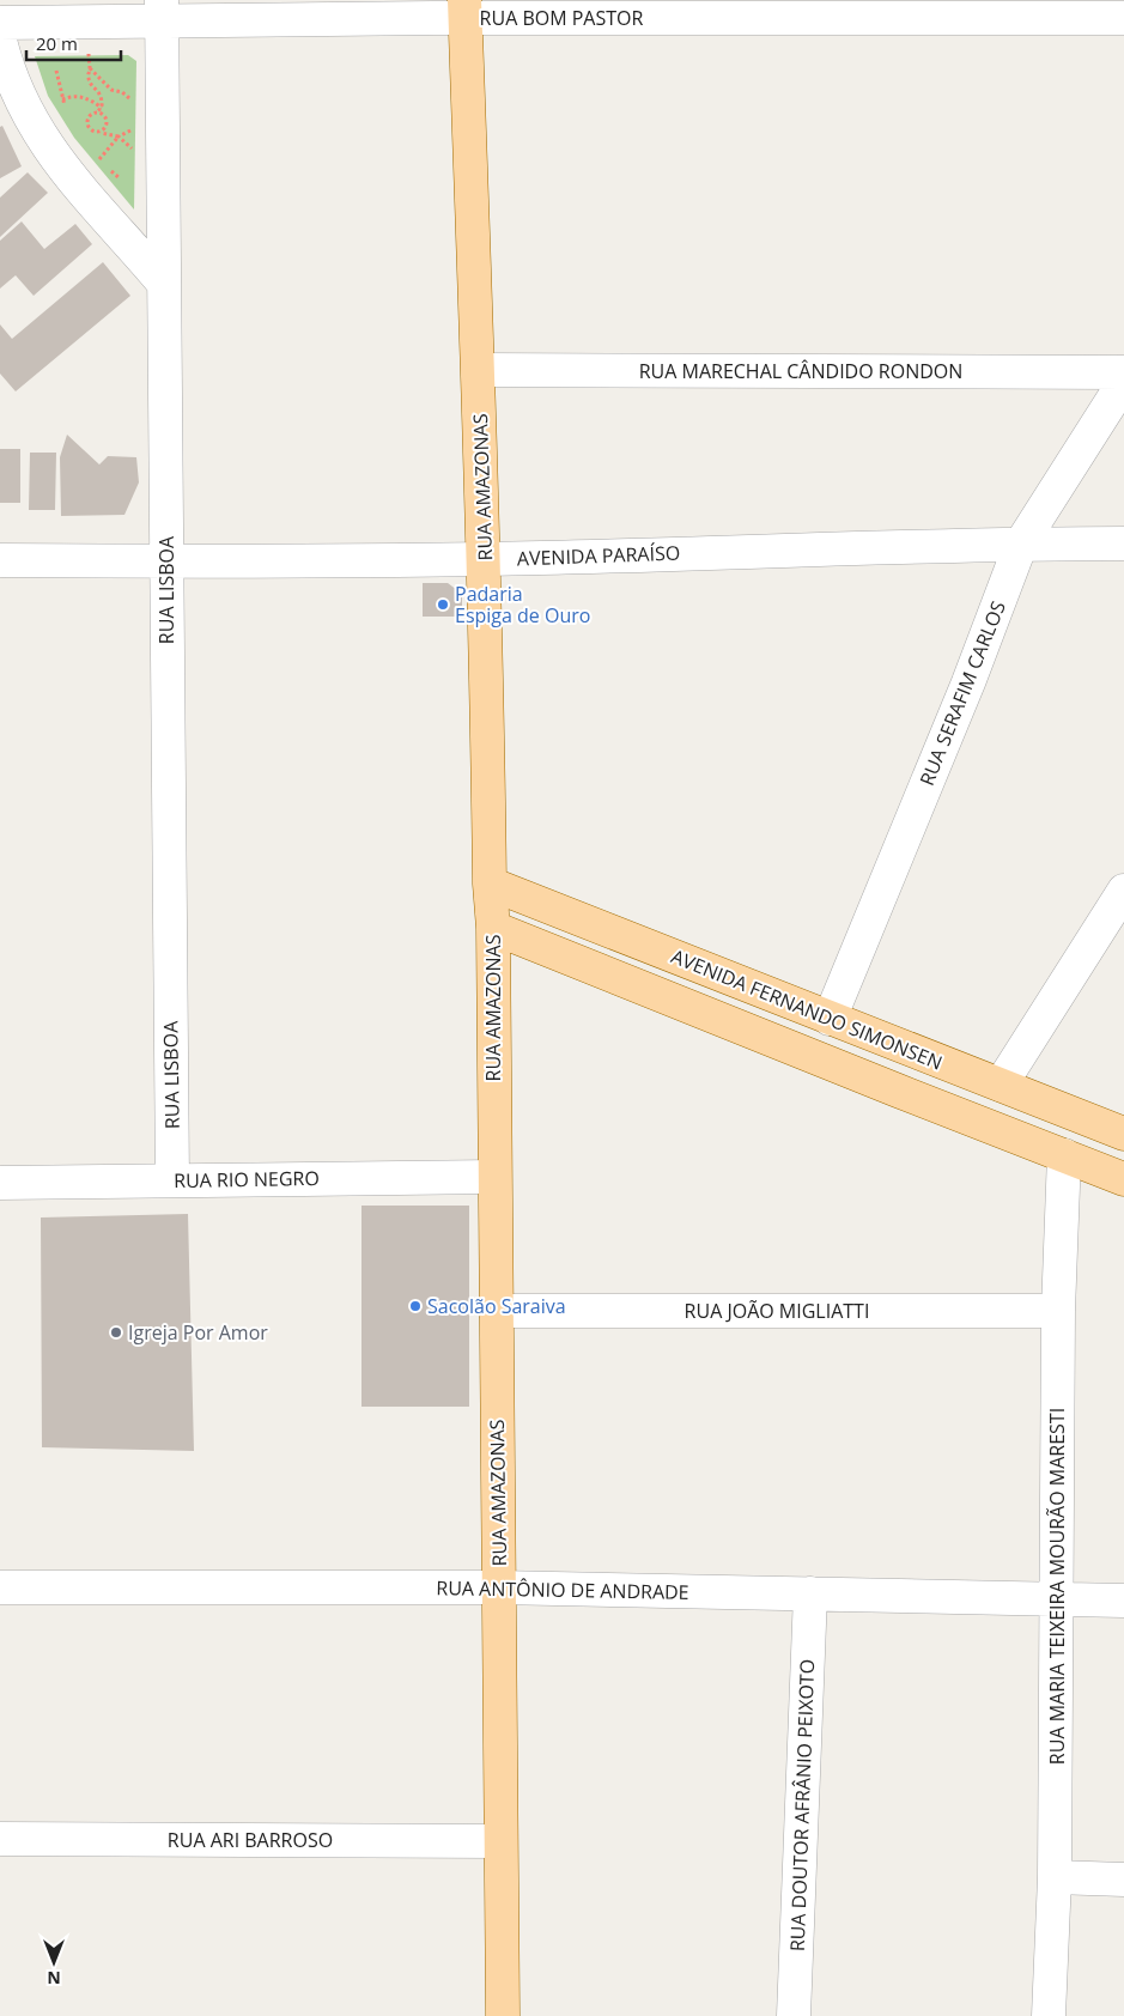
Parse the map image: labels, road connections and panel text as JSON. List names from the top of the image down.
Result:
{
  "streets": {
    "main road": ["RUA AMAZONAS", "AVENIDA FERNANDO SIMONSEN"],
    "street": [
      "RUA BOM PASTOR",
      "RUA MARECHAL CÂNDIDO RONDON",
      "AVENIDA PARAÍSO",
      "RUA LISBOA",
      "RUA SERAFIM CARLOS",
      "RUA RIO NEGRO",
      "RUA JOÃO MIGLIATTI",
      "RUA MARIA TEIXEIRA MOURÃO MARESTI",
      "RUA ANTÔNIO DE ANDRADE",
      "RUA DOUTOR AFRÂNIO PEIXOTO",
      "RUA ARI BARROSO"
    ]
  },
  "crossings": [
    ["RUA BOM PASTOR", "RUA AMAZONAS"],
    ["RUA BOM PASTOR", "RUA LISBOA"],
    ["RUA MARECHAL CÂNDIDO RONDON", "RUA AMAZONAS"],
    ["RUA AMAZONAS", "AVENIDA PARAÍSO"],
    ["RUA AMAZONAS", "AVENIDA FERNANDO SIMONSEN"],
    ["RUA AMAZONAS", "RUA RIO NEGRO"],
    ["RUA AMAZONAS", "RUA JOÃO MIGLIATTI"],
    ["RUA AMAZONAS", "RUA ANTÔNIO DE ANDRADE"],
    ["RUA AMAZONAS", "RUA ARI BARROSO"],
    ["AVENIDA PARAÍSO", "RUA LISBOA"],
    ["AVENIDA PARAÍSO", "RUA SERAFIM CARLOS"],
    ["RUA LISBOA", "RUA RIO NEGRO"],
    ["RUA SERAFIM CARLOS", "AVENIDA FERNANDO SIMONSEN"],
    ["RUA JOÃO MIGLIATTI", "RUA MARIA TEIXEIRA MOURÃO MARESTI"],
    ["RUA MARIA TEIXEIRA MOURÃO MARESTI", "RUA ANTÔNIO DE ANDRADE"],
    ["RUA ANTÔNIO DE ANDRADE", "RUA DOUTOR AFRÂNIO PEIXOTO"]
  ],
  "places": ["Padaria Espiga de Ouro", "Sacolão Saraiva", "Igreja Por Amor"],
  "scale_bar": "20 m",
  "north": "bottom"
}
